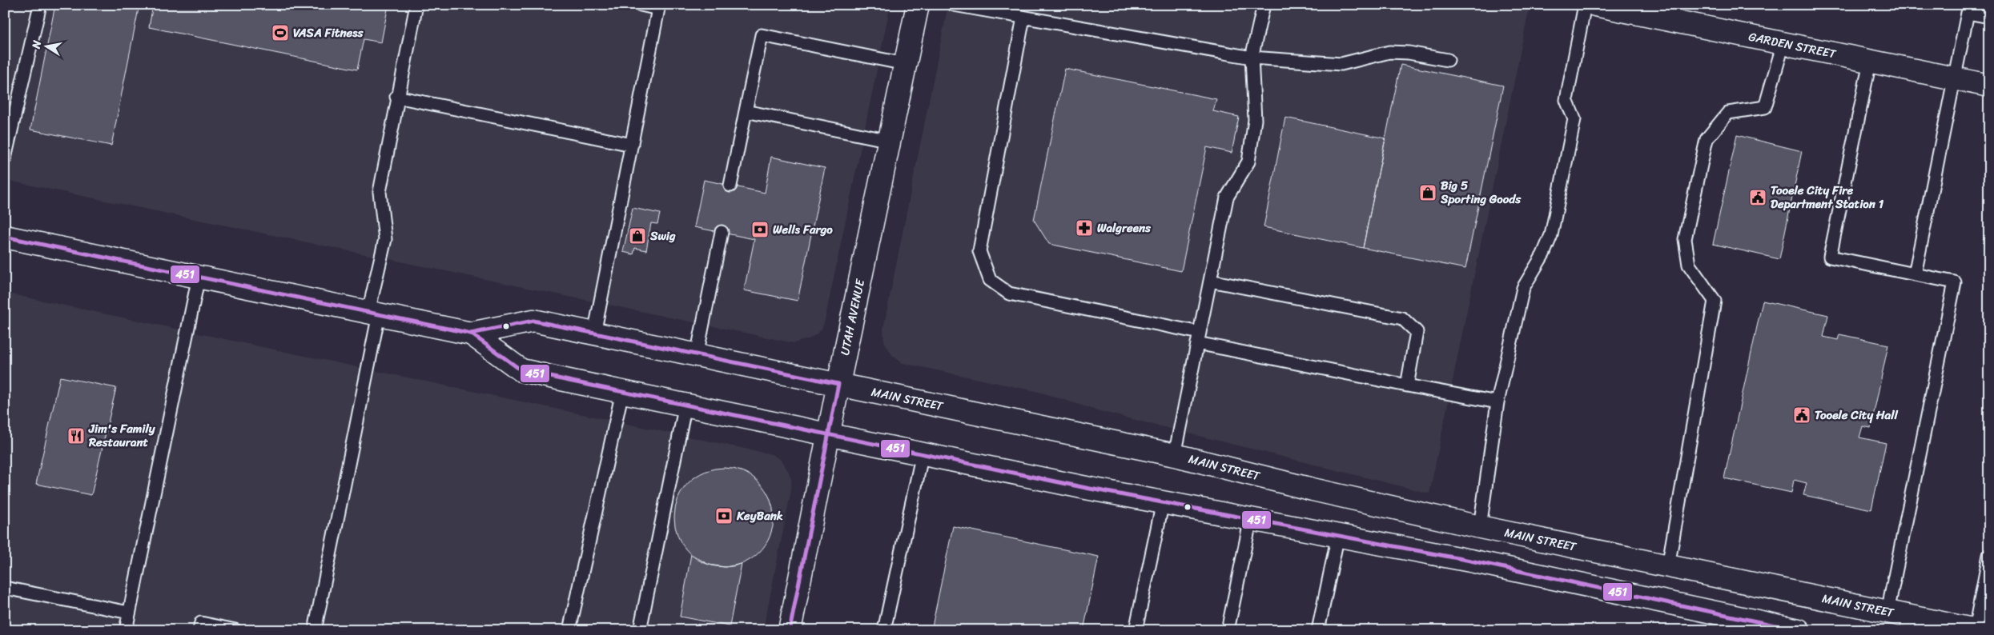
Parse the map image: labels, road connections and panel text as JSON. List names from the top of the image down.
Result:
{
  "streets": {
    "main road": ["GARDEN STREET", "UTAH AVENUE", "MAIN STREET"]
  },
  "crossings": [
    ["UTAH AVENUE", "MAIN STREET"]
  ],
  "places": {
    "sports": ["VASA Fitness"],
    "shop": ["Big 5 Sporting Goods", "Swig"],
    "public building": ["Tooele City Fire Department Station 1", "Tooele City Hall"],
    "pharmacy": ["Walgreens"],
    "bank": ["Wells Fargo", "KeyBank"],
    "restaurant": ["Jim's Family Restaurant"]
  },
  "lines": ["transit line 451"],
  "north": "left"
}
